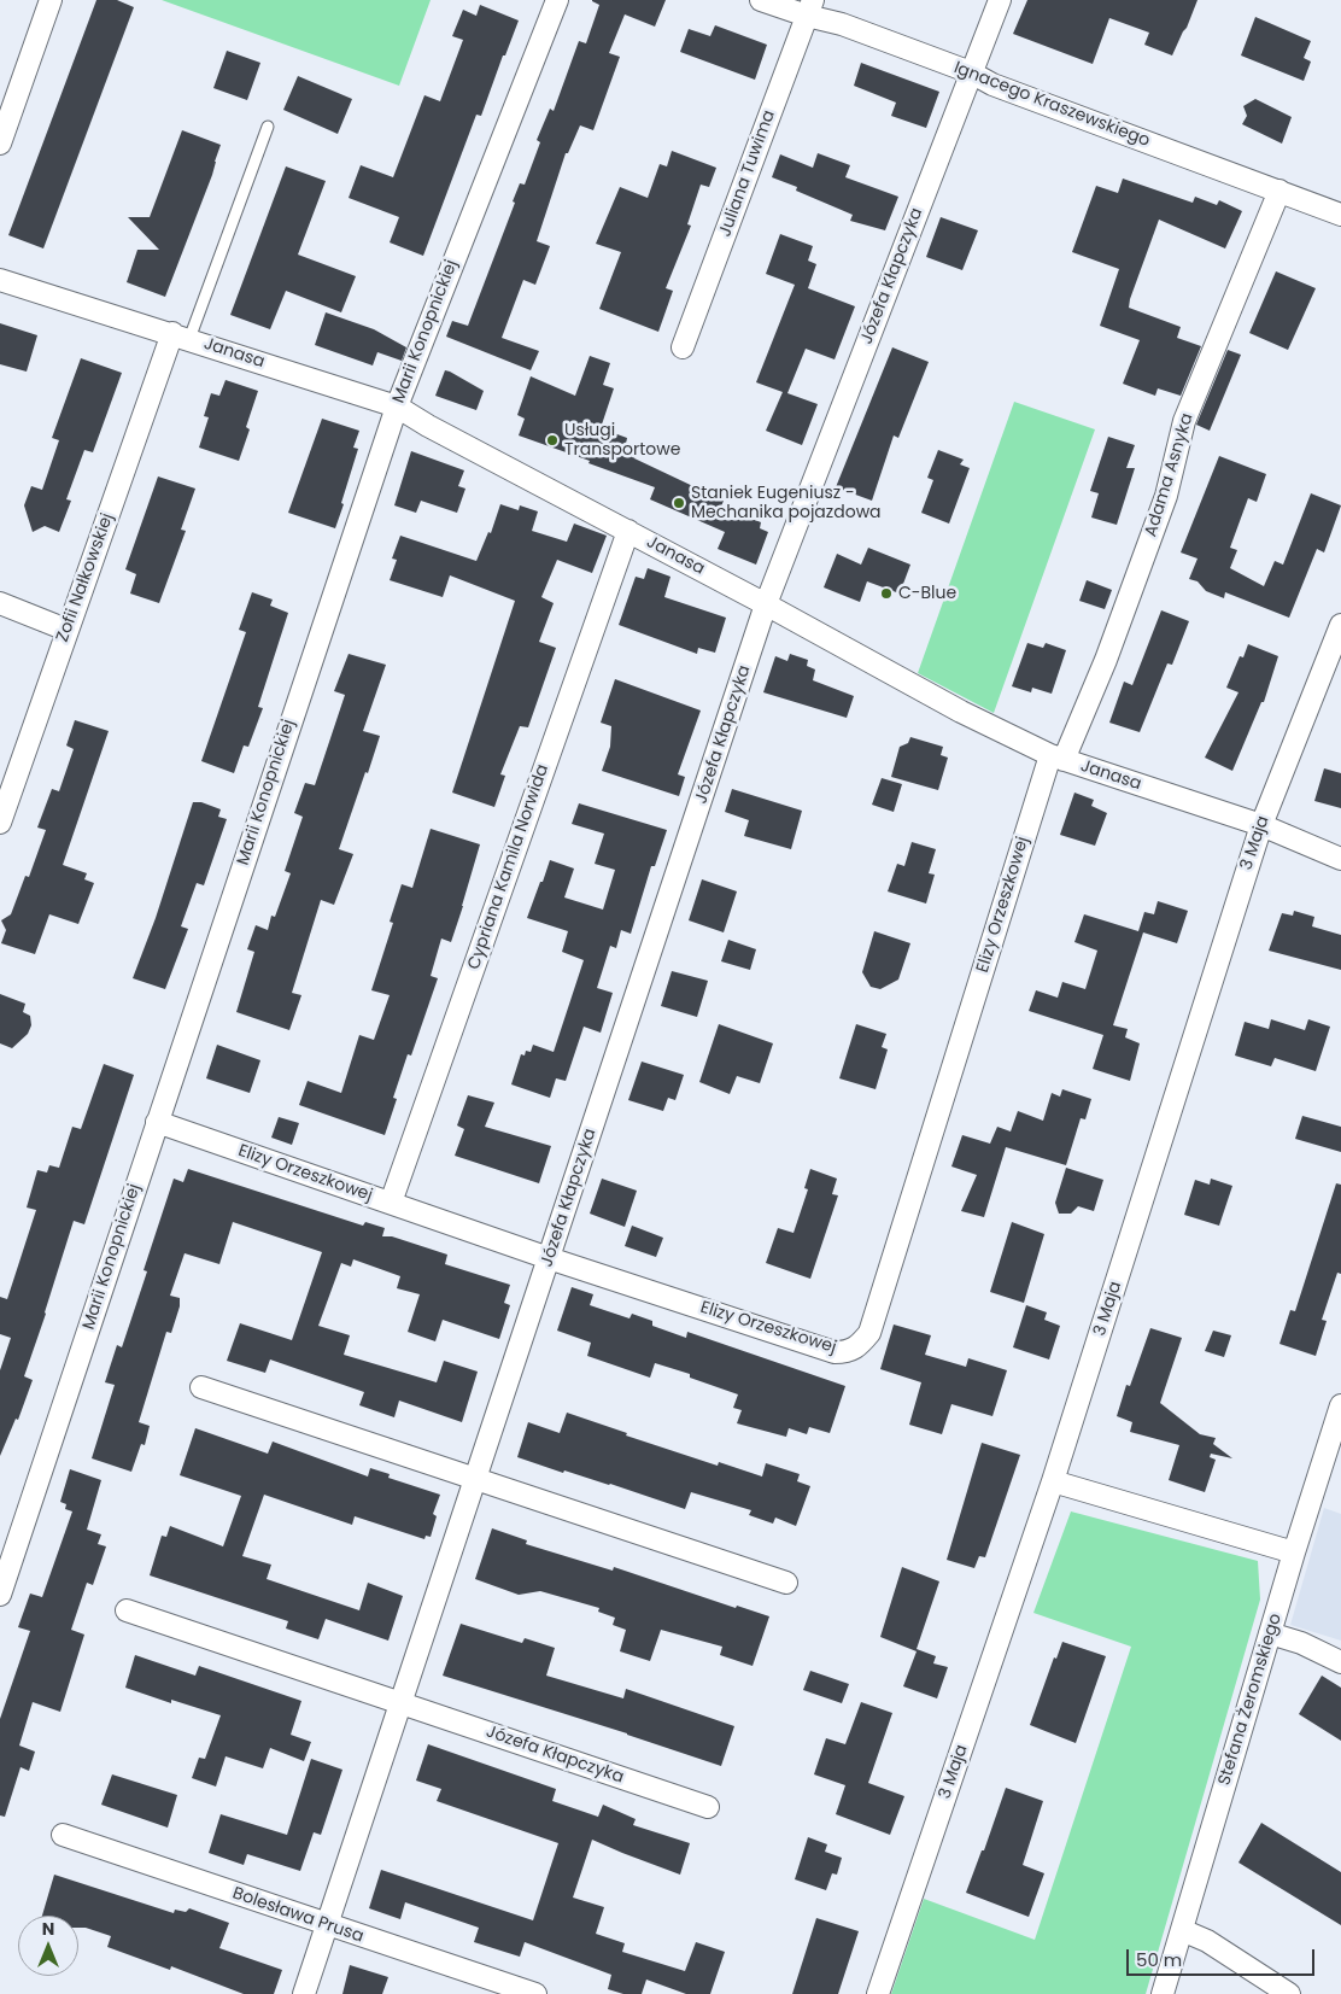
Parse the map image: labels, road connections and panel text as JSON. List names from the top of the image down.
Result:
{
  "streets": {
    "street": [
      "Ignacego Kraszewskiego",
      "Juliana Tuwima",
      "Józefa Kłapczyka",
      "Marii Konopnickiej",
      "Janasa",
      "Adama Asnyka",
      "Zofii Nałkowskiej",
      "3 Maja",
      "Cypriana Kamila Norwida",
      "Elizy Orzeszkowej",
      "Stefana Żeromskiego",
      "Bolesława Prusa"
    ]
  },
  "crossings": [
    ["Ignacego Kraszewskiego", "Juliana Tuwima"],
    ["Ignacego Kraszewskiego", "Józefa Kłapczyka"],
    ["Ignacego Kraszewskiego", "Adama Asnyka"],
    ["Józefa Kłapczyka", "Janasa"],
    ["Józefa Kłapczyka", "Elizy Orzeszkowej"],
    ["Józefa Kłapczyka", "Bolesława Prusa"],
    ["Marii Konopnickiej", "Janasa"],
    ["Marii Konopnickiej", "Elizy Orzeszkowej"],
    ["Janasa", "Adama Asnyka"],
    ["Janasa", "Zofii Nałkowskiej"],
    ["Janasa", "3 Maja"],
    ["Janasa", "Cypriana Kamila Norwida"],
    ["Janasa", "Elizy Orzeszkowej"],
    ["Adama Asnyka", "Elizy Orzeszkowej"],
    ["Cypriana Kamila Norwida", "Elizy Orzeszkowej"]
  ],
  "places": ["Usługi Transportowe", "Staniek Eugeniusz - Mechanika pojazdowa", "C-Blue"],
  "scale_bar": "50 m",
  "north": "top"
}
